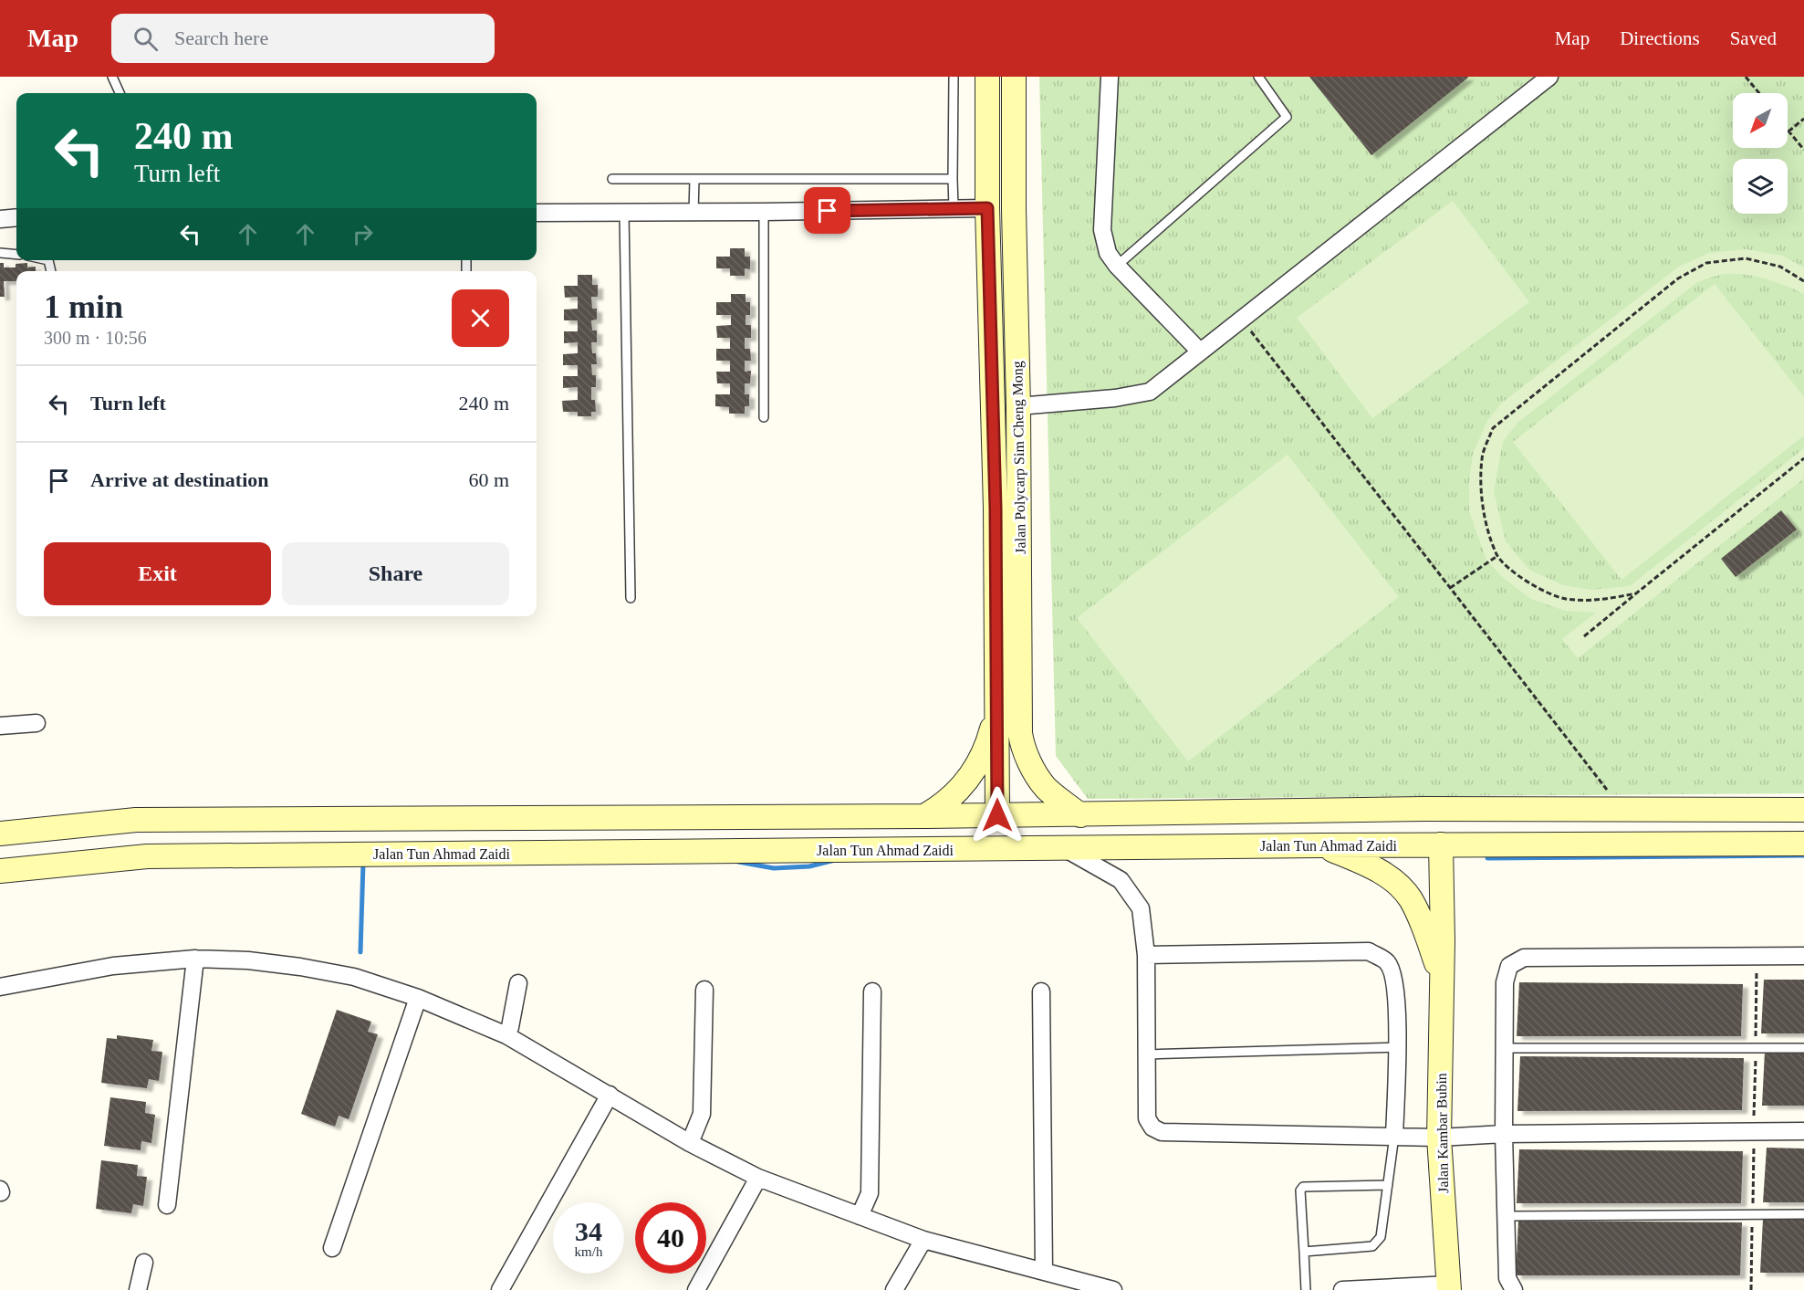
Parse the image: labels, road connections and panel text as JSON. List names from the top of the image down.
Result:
{
  "streets": {
    "main road": ["Jalan Polycarp Sim Cheng Mong", "Jalan Tun Ahmad Zaidi", "Jalan Kambar Bubin"]
  },
  "crossings": [
    ["Jalan Tun Ahmad Zaidi", "Jalan Kambar Bubin"]
  ],
  "north": "bottom left",
  "page": {
    "header": "Map",
    "search": "Search here",
    "nav": ["Map", "Directions", "Saved"],
    "turn": ["240 m", "Turn left"],
    "heading": ["1 min", "300 m · 10:56"],
    "list": [
      {
        "name": "Turn left",
        "value": "240 m"
      },
      {
        "name": "Arrive at destination",
        "value": "60 m"
      }
    ],
    "buttons": ["Exit", "Share"],
    "speed": "34 km/h",
    "limit": "40"
  }
}
